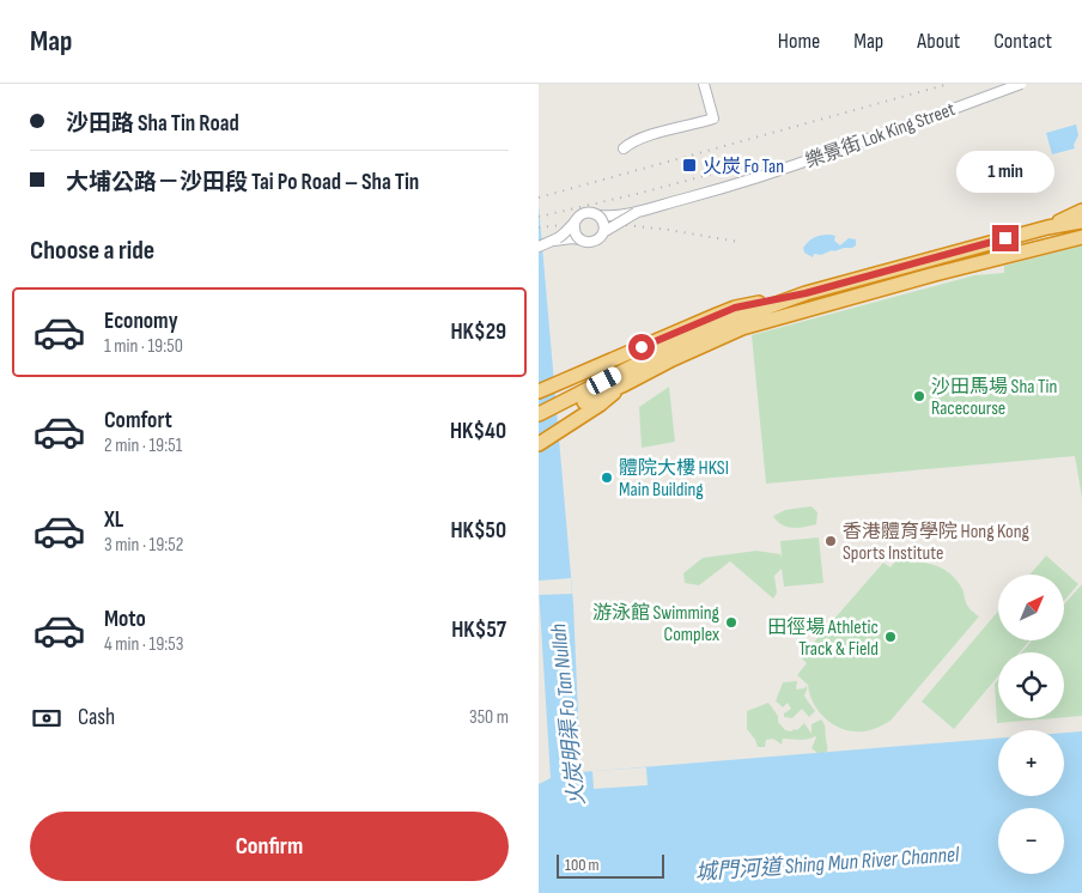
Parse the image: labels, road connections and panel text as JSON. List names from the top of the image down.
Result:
{
  "streets": {
    "street": ["樂景街 Lok King Street"]
  },
  "water": ["火炭明渠 Fo Tan Nullah", "城門河道 Shing Mun River Channel"],
  "places": {
    "transit": ["火炭 Fo Tan"],
    "other": [
      "沙田馬場 Sha Tin Racecourse",
      "體院大樓 HKSI Main Building",
      "香港體育學院 Hong Kong Sports Institute",
      "游泳館 Swimming Complex",
      "田徑場 Athletic Track & Field"
    ]
  },
  "scale_bar": "100 m",
  "north": "top right",
  "page": {
    "header": "Map",
    "nav": [
      "Home",
      "Map",
      "About",
      "Contact"
    ],
    "banner": ["沙田路 Sha Tin Road", "大埔公路－沙田段 Tai Po Road – Sha Tin"],
    "bubble": "1 min",
    "heading": "Choose a ride",
    "list": [
      {
        "name": "Economy",
        "note": "1 min · 19:50",
        "value": "HK$29"
      },
      {
        "name": "Comfort",
        "note": "2 min · 19:51",
        "value": "HK$40"
      },
      {
        "name": "XL",
        "note": "3 min · 19:52",
        "value": "HK$50"
      },
      {
        "name": "Moto",
        "note": "4 min · 19:53",
        "value": "HK$57"
      }
    ],
    "map_buttons": ["+", "−"],
    "pay": ["Cash", "350 m"],
    "buttons": "Confirm",
    "scale": "100 m"
  }
}
